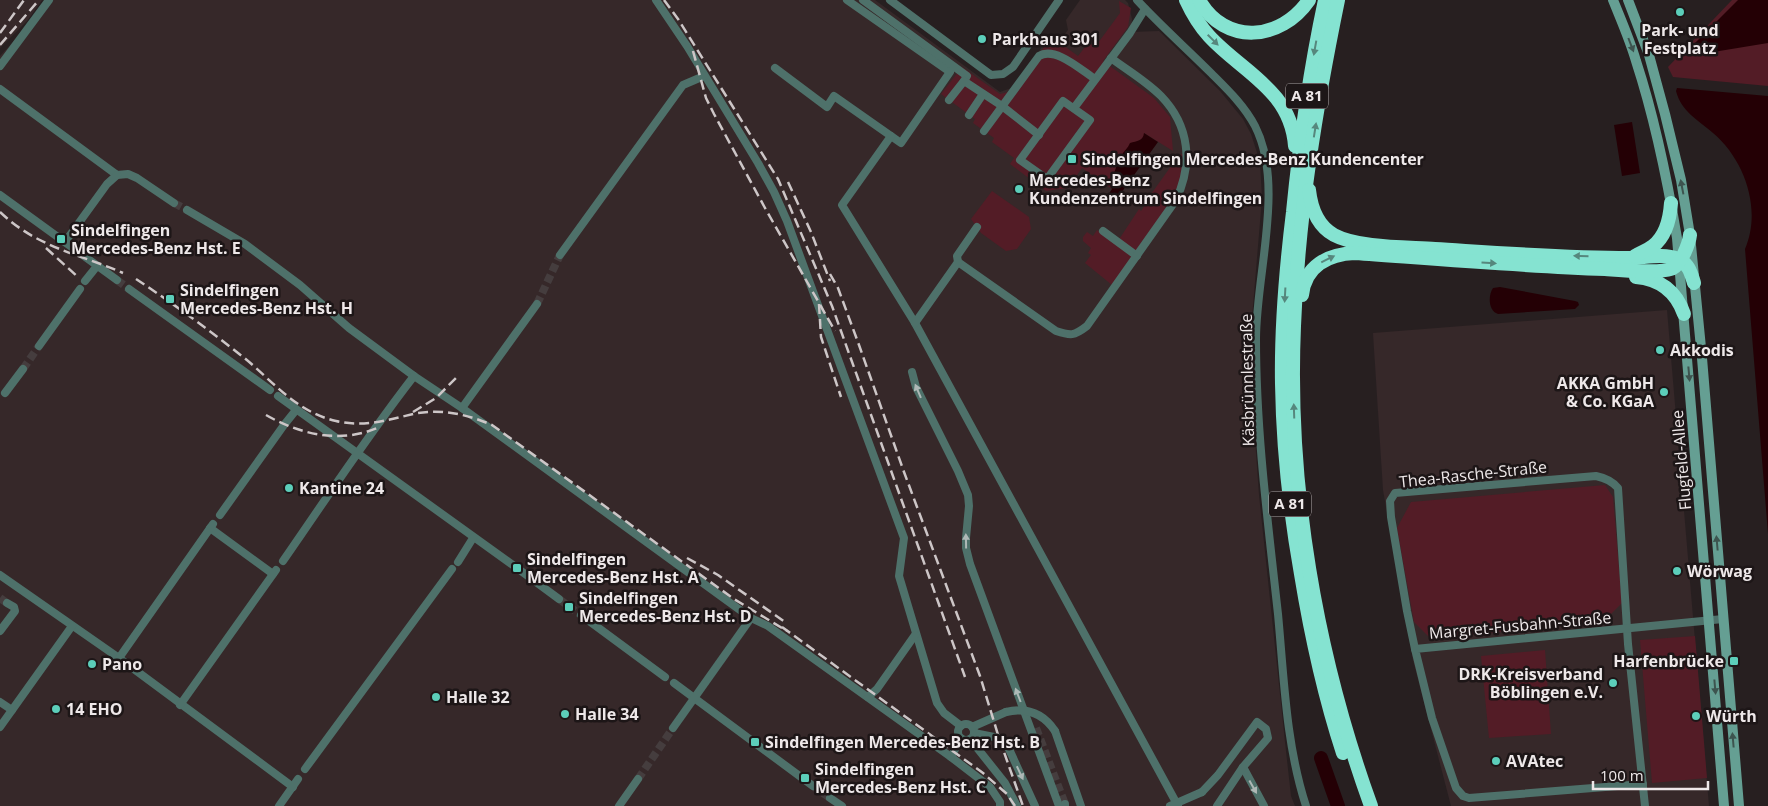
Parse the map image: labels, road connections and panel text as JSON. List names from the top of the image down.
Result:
{
  "streets": {
    "highway": ["A 81"],
    "main road": ["Flugfeld-Allee"],
    "street": ["Käsbrünnlestraße", "Thea-Rasche-Straße", "Margret-Fusbahn-Straße"]
  },
  "crossings": [
    ["Flugfeld-Allee", "Margret-Fusbahn-Straße"],
    ["Thea-Rasche-Straße", "Margret-Fusbahn-Straße"]
  ],
  "places": {
    "other": [
      "Park- und Festplatz",
      "Parkhaus 301",
      "Mercedes-Benz Kundenzentrum Sindelfingen",
      "Akkodis",
      "AKKA GmbH & Co. KGaA",
      "Kantine 24",
      "Wörwag",
      "Pano",
      "DRK-Kreisverband Böblingen e.V.",
      "Halle 32",
      "14 EHO",
      "Halle 34",
      "Würth",
      "AVAtec"
    ],
    "transit": [
      "Sindelfingen Mercedes-Benz Kundencenter",
      "Sindelfingen Mercedes-Benz Hst. E",
      "Sindelfingen Mercedes-Benz Hst. H",
      "Sindelfingen Mercedes-Benz Hst. A",
      "Sindelfingen Mercedes-Benz Hst. D",
      "Harfenbrücke",
      "Sindelfingen Mercedes-Benz Hst. B",
      "Sindelfingen Mercedes-Benz Hst. C"
    ]
  },
  "scale_bar": "100 m"
}
